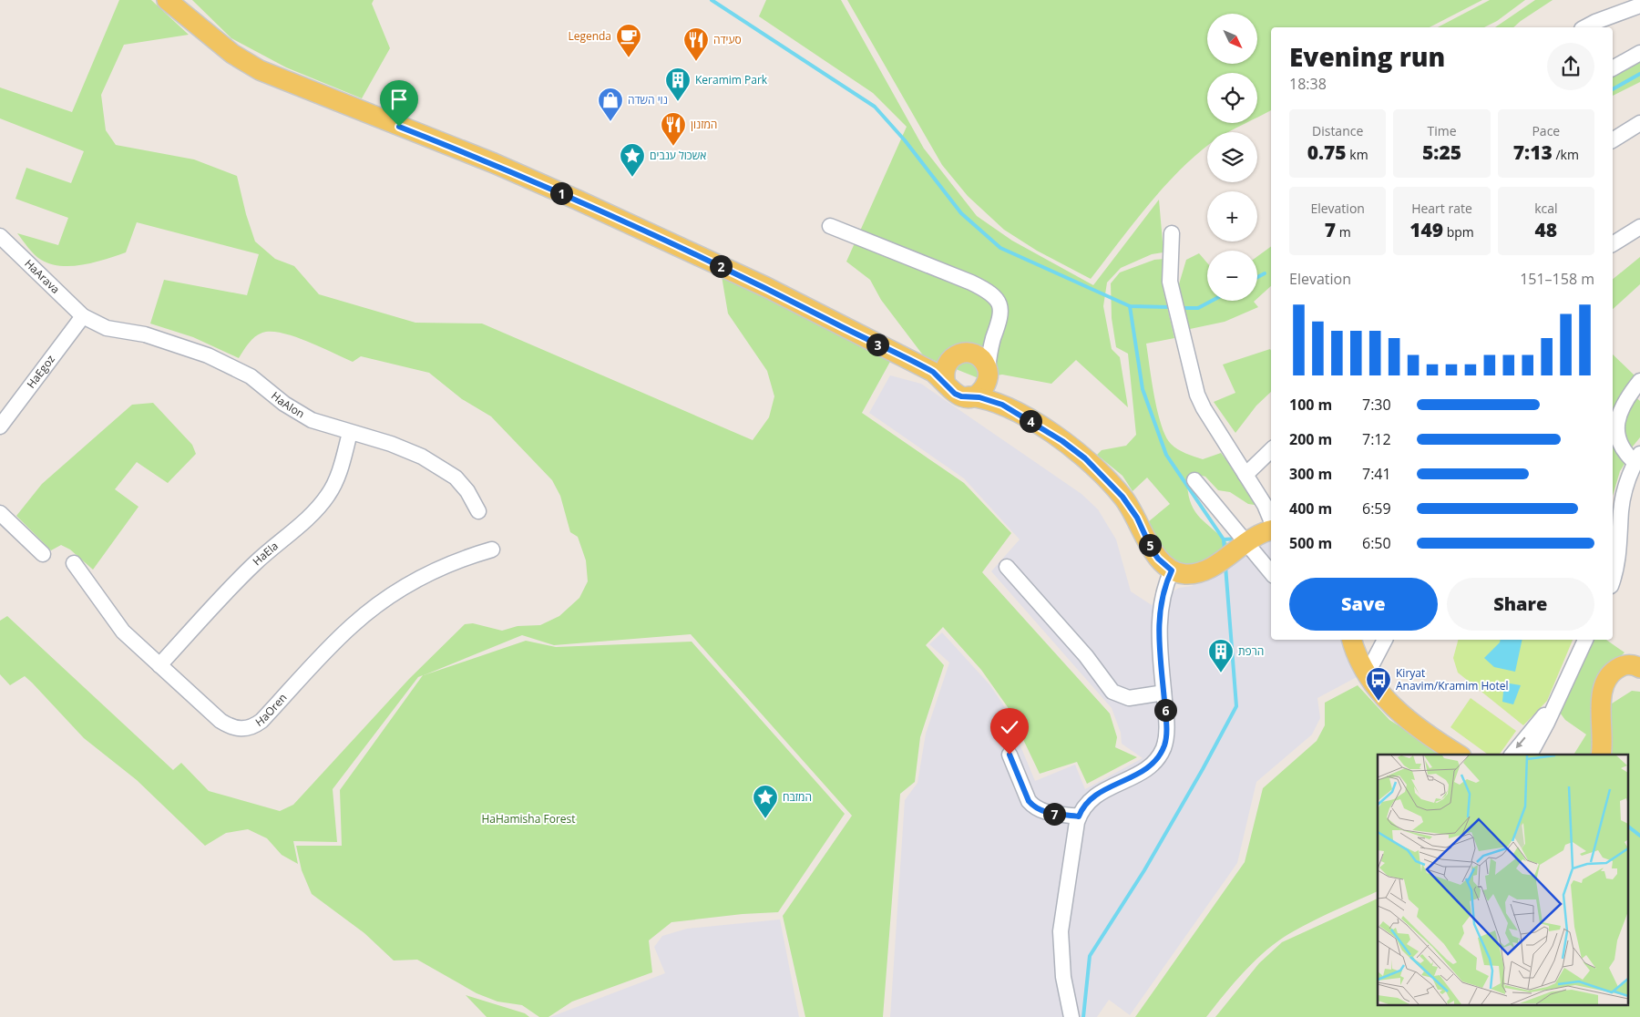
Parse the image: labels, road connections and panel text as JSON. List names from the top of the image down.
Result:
{
  "streets": {
    "street": [
      "HaArava",
      "HaEgoz",
      "HaAlon",
      "HaEla",
      "HaOren"
    ]
  },
  "crossings": [
    ["HaArava", "HaEgoz"],
    ["HaArava", "HaAlon"],
    ["HaEgoz", "HaAlon"],
    ["HaAlon", "HaEla"],
    ["HaEla", "HaOren"]
  ],
  "parks": ["HaHamisha Forest"],
  "places": {
    "cafe": ["Legenda"],
    "restaurant": ["סעידה", "המזנון"],
    "building": ["Keramim Park", "הרפת"],
    "shop": ["נוי השדה"],
    "place": ["אשכול ענבים", "המזבח"],
    "bus stop": ["Kiryat Anavim/Kramim Hotel"]
  },
  "north": "bottom right",
  "page": {
    "map_buttons": ["+", "−"],
    "heading": ["Evening run", "18:38"],
    "stats": [
      ["Distance", "0.75 km"],
      ["Time", "5:25"],
      ["Pace", "7:13 /km"],
      ["Elevation", "7 m"],
      ["Heart rate", "149 bpm"],
      ["kcal", "48"]
    ],
    "pins": [
      "1",
      "2",
      "3",
      "4",
      "5",
      "6",
      "7"
    ],
    "chart": ["Elevation", "151–158 m"],
    "list": [
      {
        "name": "100 m",
        "note": "7:30"
      },
      {
        "name": "200 m",
        "note": "7:12"
      },
      {
        "name": "300 m",
        "note": "7:41"
      },
      {
        "name": "400 m",
        "note": "6:59"
      },
      {
        "name": "500 m",
        "note": "6:50"
      }
    ],
    "buttons": ["Save", "Share"]
  }
}
